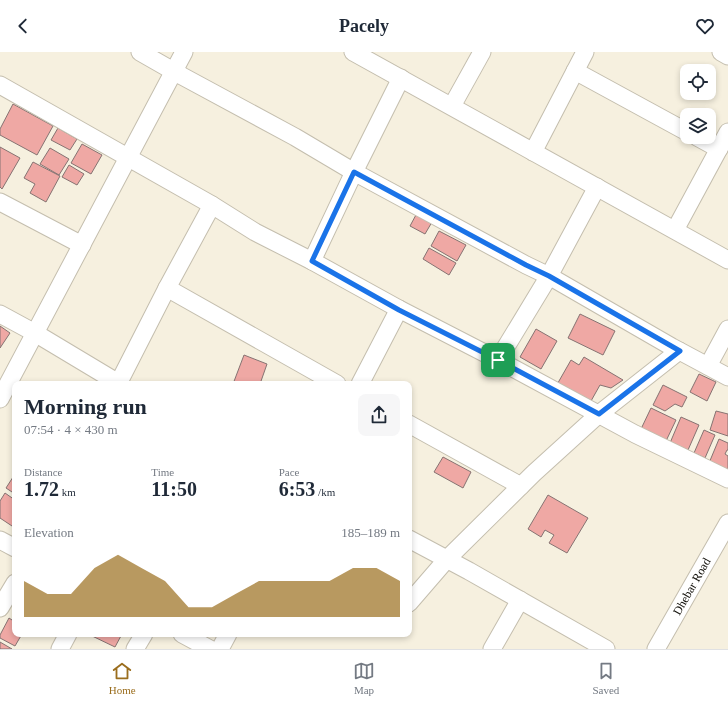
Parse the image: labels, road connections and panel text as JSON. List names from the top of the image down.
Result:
{
  "streets": {
    "street": ["Dhebar Road"]
  },
  "page": {
    "header": "Pacely",
    "heading": ["Morning run", "07:54 · 4 × 430 m"],
    "stats": [
      ["Distance", "1.72 km"],
      ["Time", "11:50"],
      ["Pace", "6:53 /km"]
    ],
    "chart": ["Elevation", "185–189 m"],
    "tabs": ["Home", "Map", "Saved"]
  }
}
